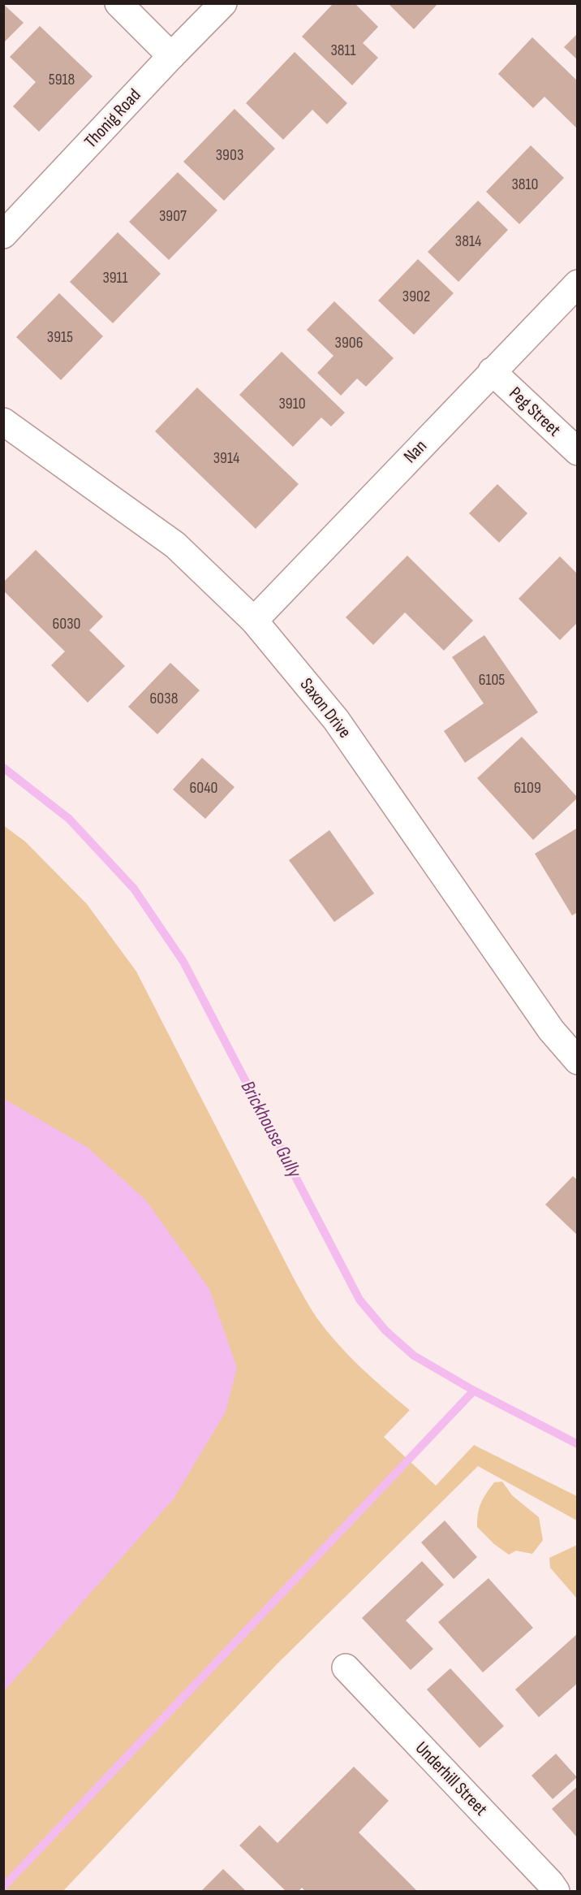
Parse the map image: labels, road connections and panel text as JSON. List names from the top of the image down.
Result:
{
  "streets": {
    "street": [
      "Thonig Road",
      "Peg Street",
      "Nan",
      "Saxon Drive",
      "Underhill Street"
    ]
  },
  "crossings": [
    ["Peg Street", "Nan"],
    ["Nan", "Saxon Drive"]
  ],
  "water": ["Brickhouse Gully"],
  "house_numbers": [
    "3811",
    "5918",
    "3903",
    "3810",
    "3907",
    "3814",
    "3911",
    "3902",
    "3915",
    "3906",
    "3910",
    "3914",
    "6030",
    "6105",
    "6038",
    "6040",
    "6109"
  ]
}
